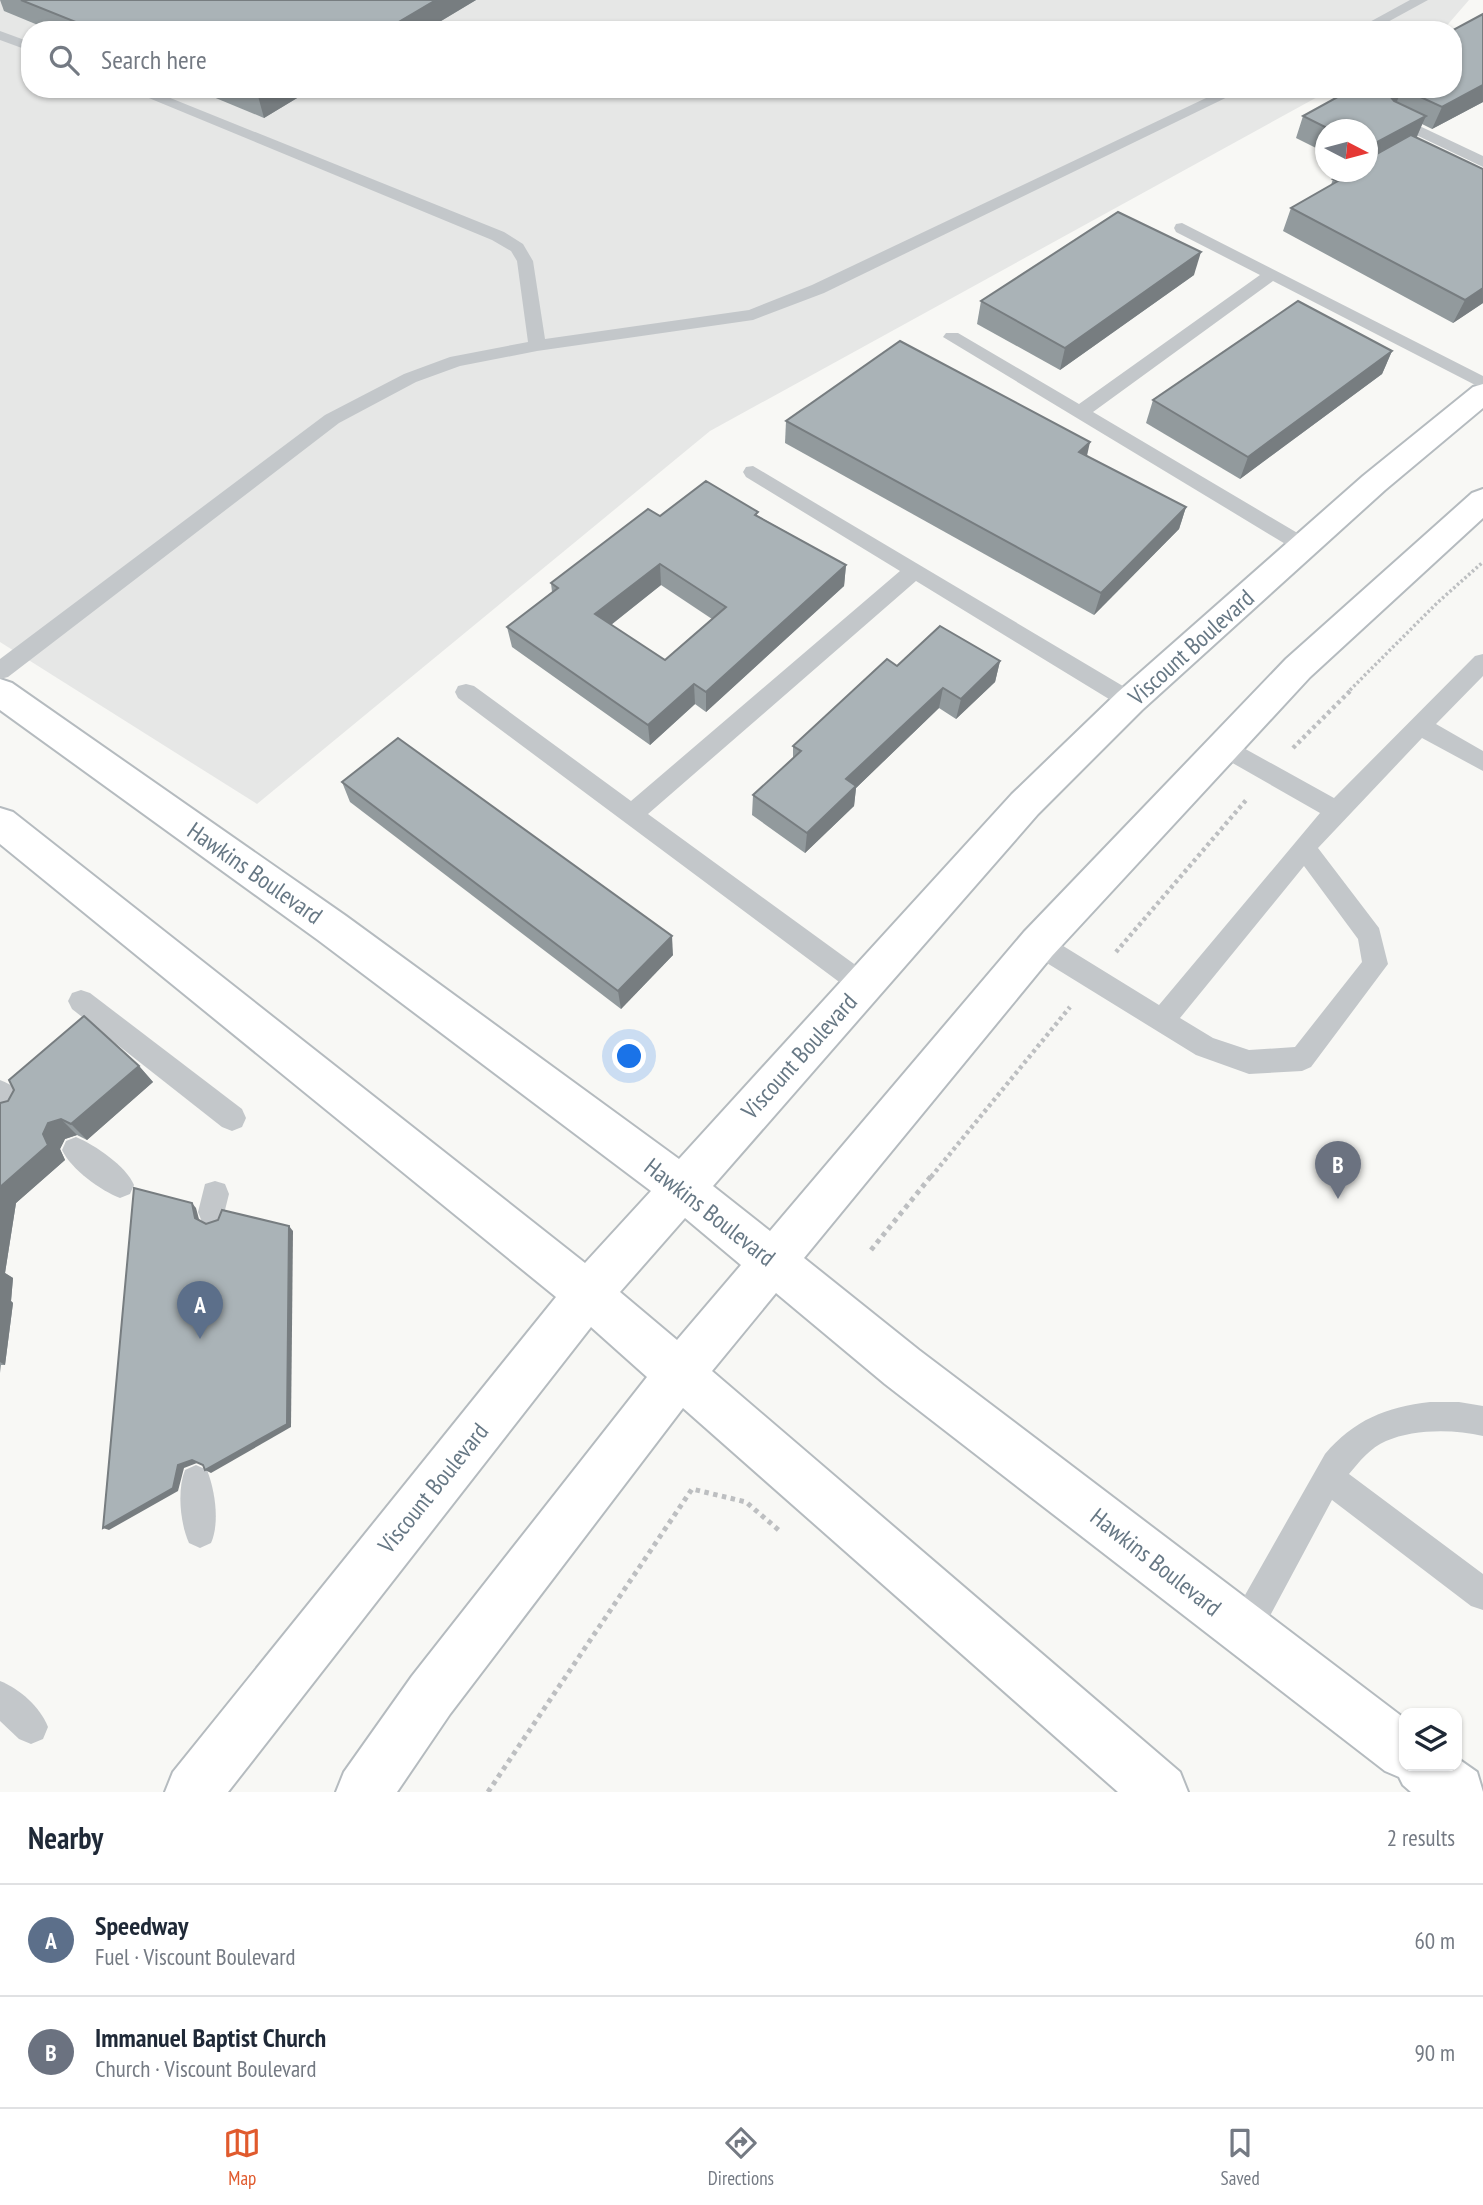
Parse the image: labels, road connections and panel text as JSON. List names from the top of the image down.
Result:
{
  "streets": {
    "main road": ["Viscount Boulevard", "Hawkins Boulevard"]
  },
  "crossings": [
    ["Viscount Boulevard", "Hawkins Boulevard"]
  ],
  "north": "right",
  "page": {
    "search": "Search here",
    "pins": ["B", "A"],
    "heading": ["Nearby", "2 results"],
    "list": [
      {
        "mark": "A",
        "name": "Speedway",
        "note": "Fuel · Viscount Boulevard",
        "value": "60 m"
      },
      {
        "mark": "B",
        "name": "Immanuel Baptist Church",
        "note": "Church · Viscount Boulevard",
        "value": "90 m"
      }
    ],
    "nav": ["Map", "Directions", "Saved"]
  }
}
